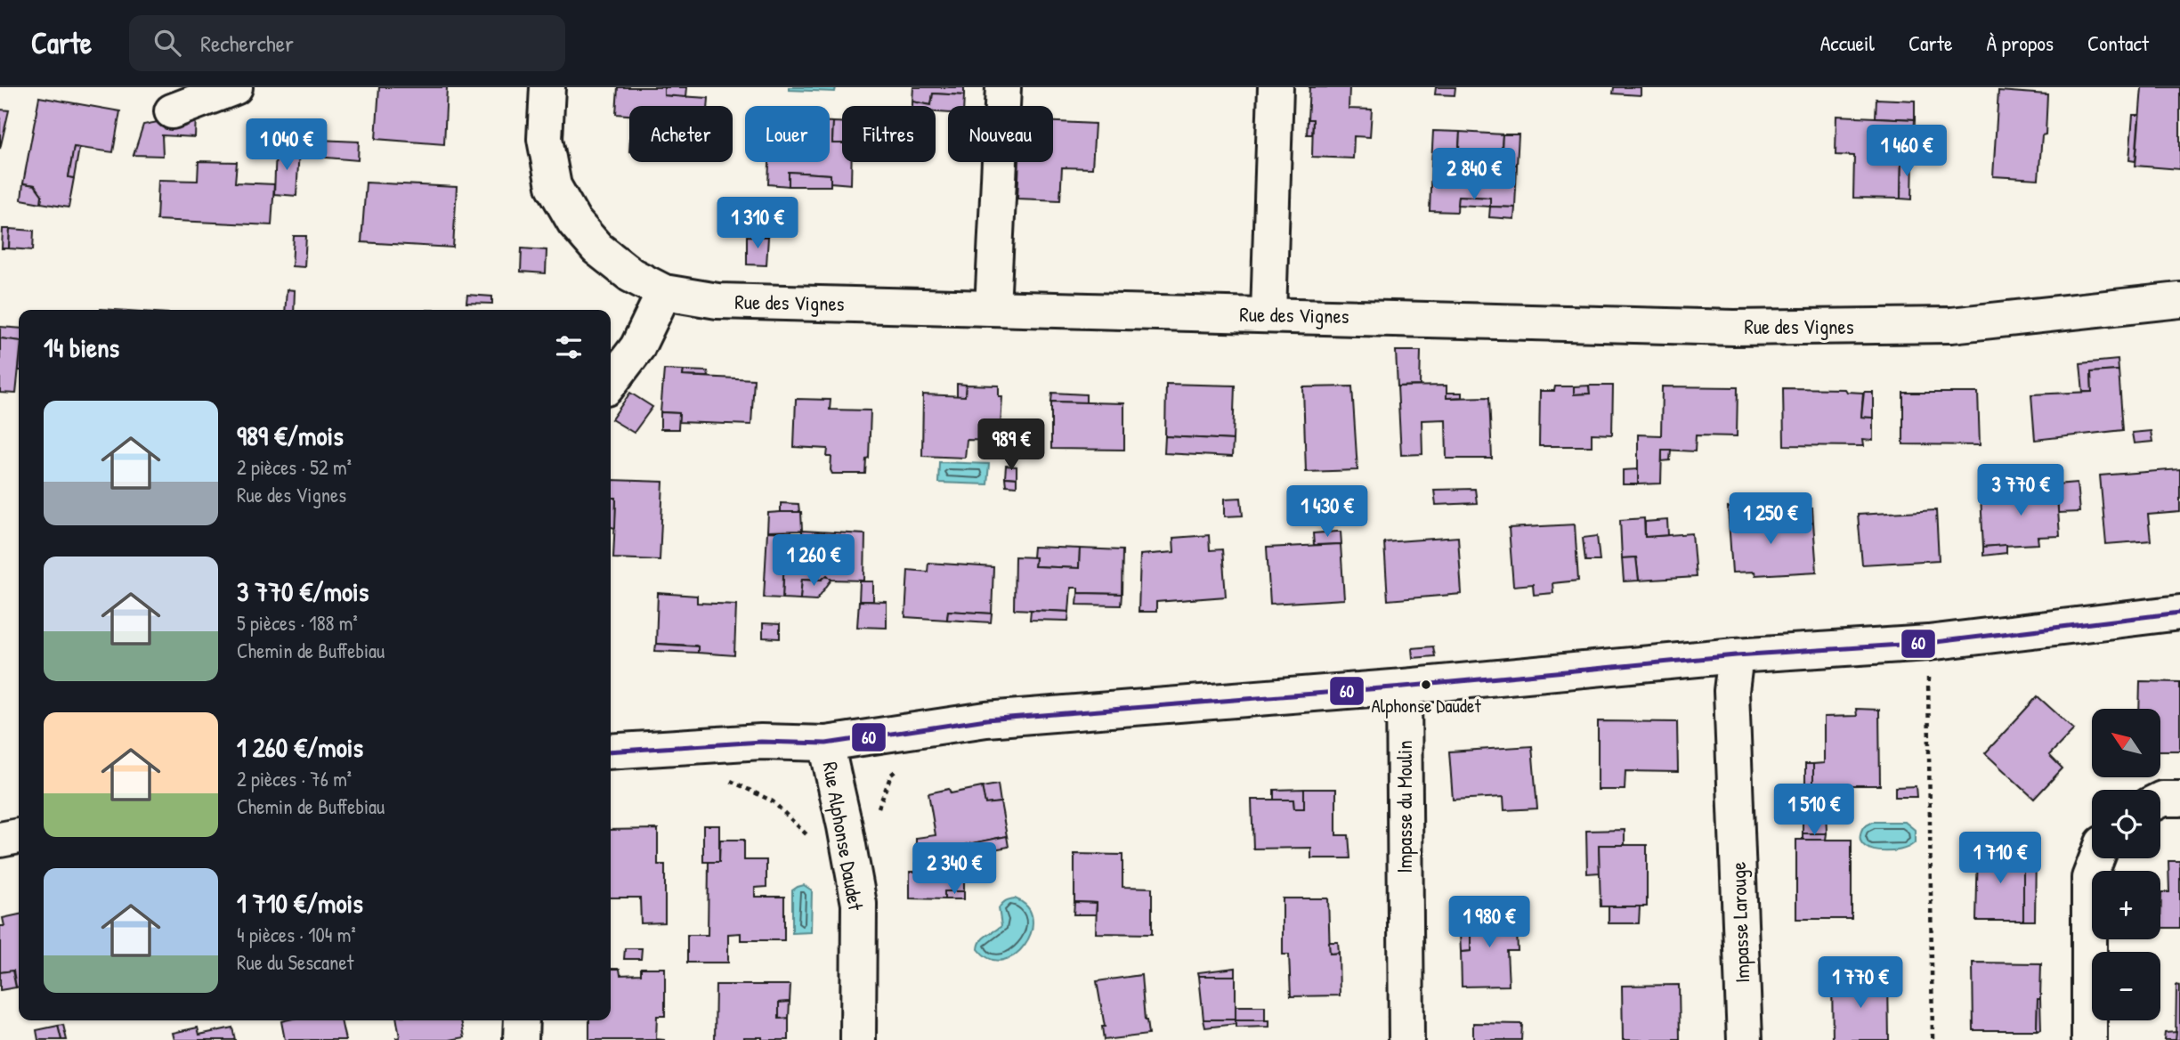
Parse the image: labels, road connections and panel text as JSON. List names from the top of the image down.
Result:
{
  "streets": {
    "street": [
      "Rue des Vignes",
      "Impasse du Moulin",
      "Rue Alphonse Daudet",
      "Impasse Larouge"
    ]
  },
  "places": ["Alphonse Daudet"],
  "lines": ["transit line 60"],
  "north": "top left",
  "page": {
    "header": "Carte",
    "search": "Rechercher",
    "nav": [
      "Accueil",
      "Carte",
      "À propos",
      "Contact"
    ],
    "chip": [
      "Acheter",
      "Louer",
      "Filtres",
      "Nouveau"
    ],
    "price": [
      "1 040 €",
      "1 460 €",
      "2 840 €",
      "1 310 €",
      "989 €",
      "3 770 €",
      "1 430 €",
      "1 250 €",
      "1 260 €",
      "1 510 €",
      "1 710 €",
      "2 340 €",
      "1 980 €",
      "1 770 €"
    ],
    "heading": "14 biens",
    "list": [
      {
        "name": "989 €/mois",
        "note": "2 pièces · 52 m² · Rue des Vignes"
      },
      {
        "name": "3 770 €/mois",
        "note": "5 pièces · 188 m² · Chemin de Buffebiau"
      },
      {
        "name": "1 260 €/mois",
        "note": "2 pièces · 76 m² · Chemin de Buffebiau"
      },
      {
        "name": "1 710 €/mois",
        "note": "4 pièces · 104 m² · Rue du Sescanet"
      }
    ],
    "map_buttons": ["+", "−"]
  }
}
